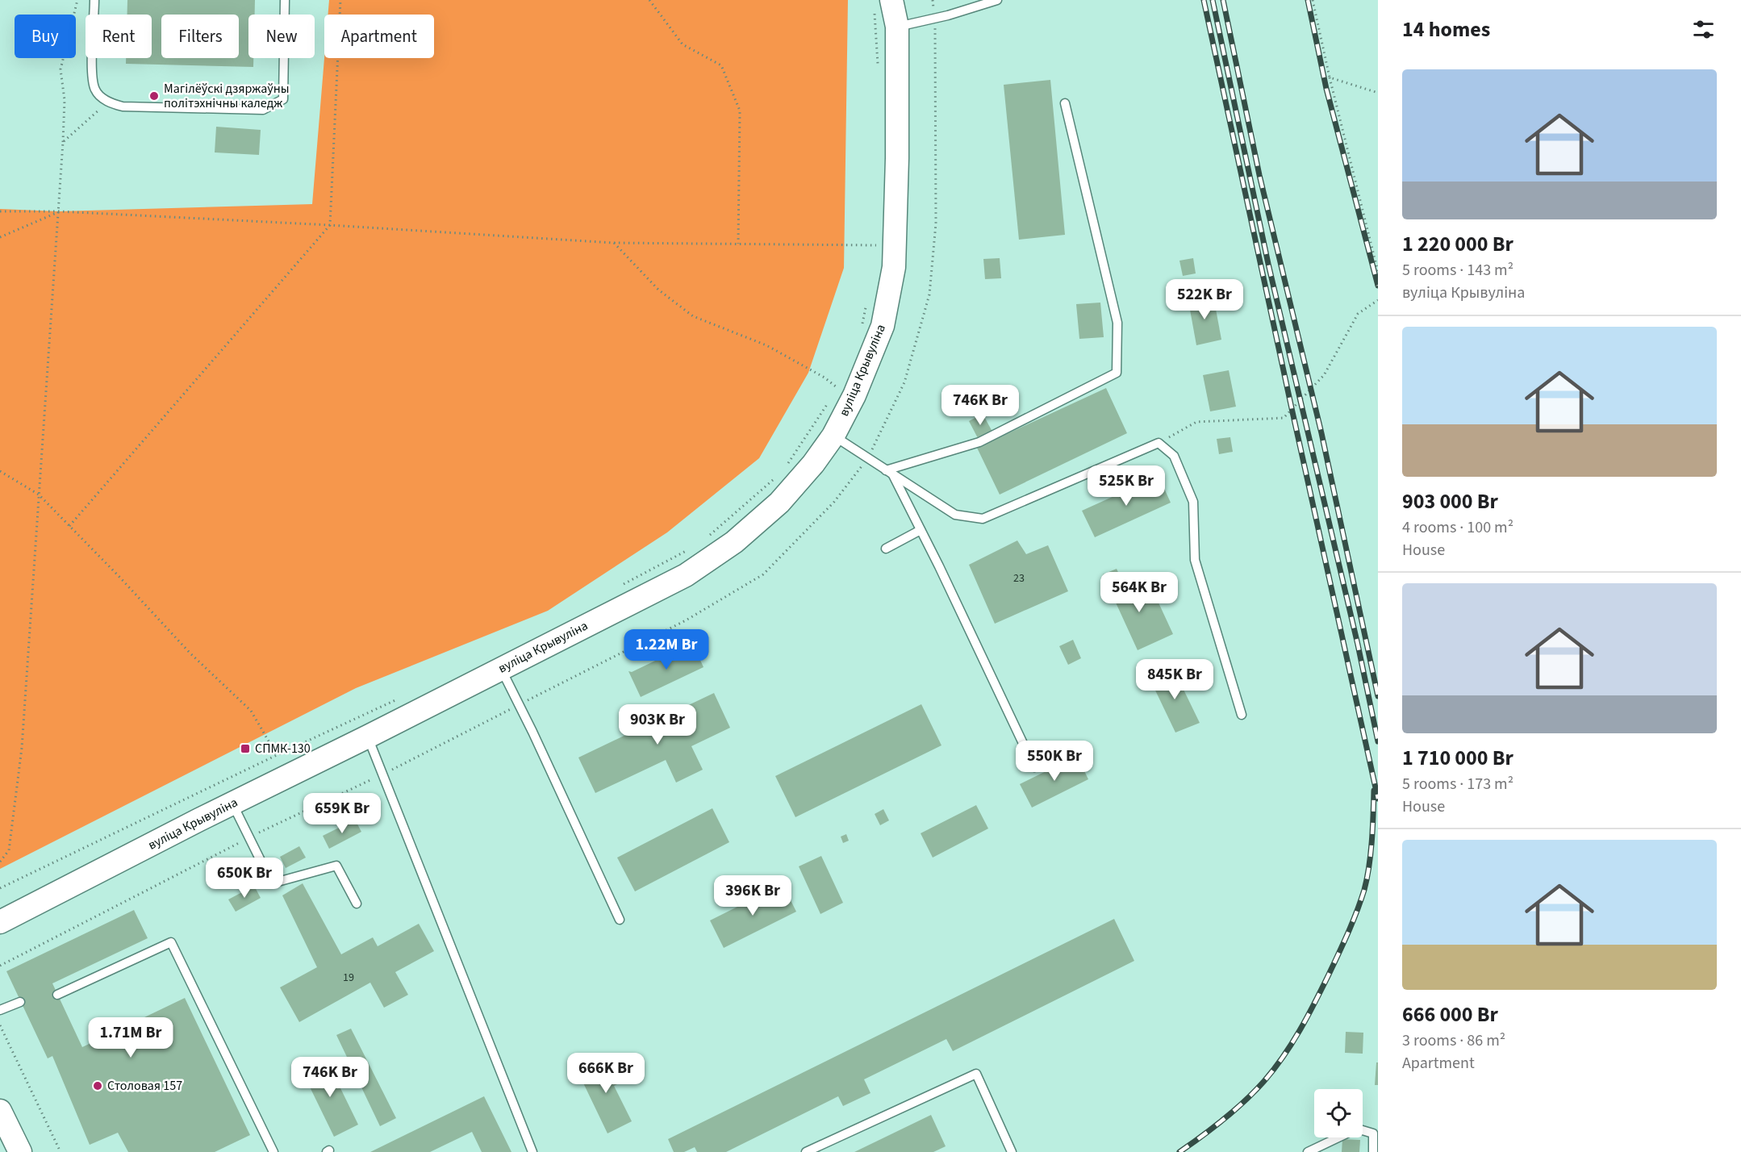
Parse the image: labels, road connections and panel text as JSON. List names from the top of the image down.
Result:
{
  "streets": {
    "main road": ["вуліца Крывуліна"]
  },
  "places": {
    "other": ["Магілёўскі дзяржаўны політэхнічны каледж", "Столовая 157"],
    "transit": ["СПМК-130"]
  },
  "house_numbers": ["23", "19"],
  "page": {
    "heading": "14 homes",
    "chip": [
      "Buy",
      "Rent",
      "Filters",
      "New",
      "Apartment"
    ],
    "list": [
      {
        "name": "1 220 000 Br",
        "note": "5 rooms · 143 m² · вуліца Крывуліна"
      },
      {
        "name": "903 000 Br",
        "note": "4 rooms · 100 m² · House"
      },
      {
        "name": "1 710 000 Br",
        "note": "5 rooms · 173 m² · House"
      },
      {
        "name": "666 000 Br",
        "note": "3 rooms · 86 m² · Apartment"
      }
    ],
    "price": [
      "522K Br",
      "746K Br",
      "525K Br",
      "564K Br",
      "1.22M Br",
      "845K Br",
      "903K Br",
      "550K Br",
      "659K Br",
      "650K Br",
      "396K Br",
      "1.71M Br",
      "666K Br",
      "746K Br"
    ]
  }
}
